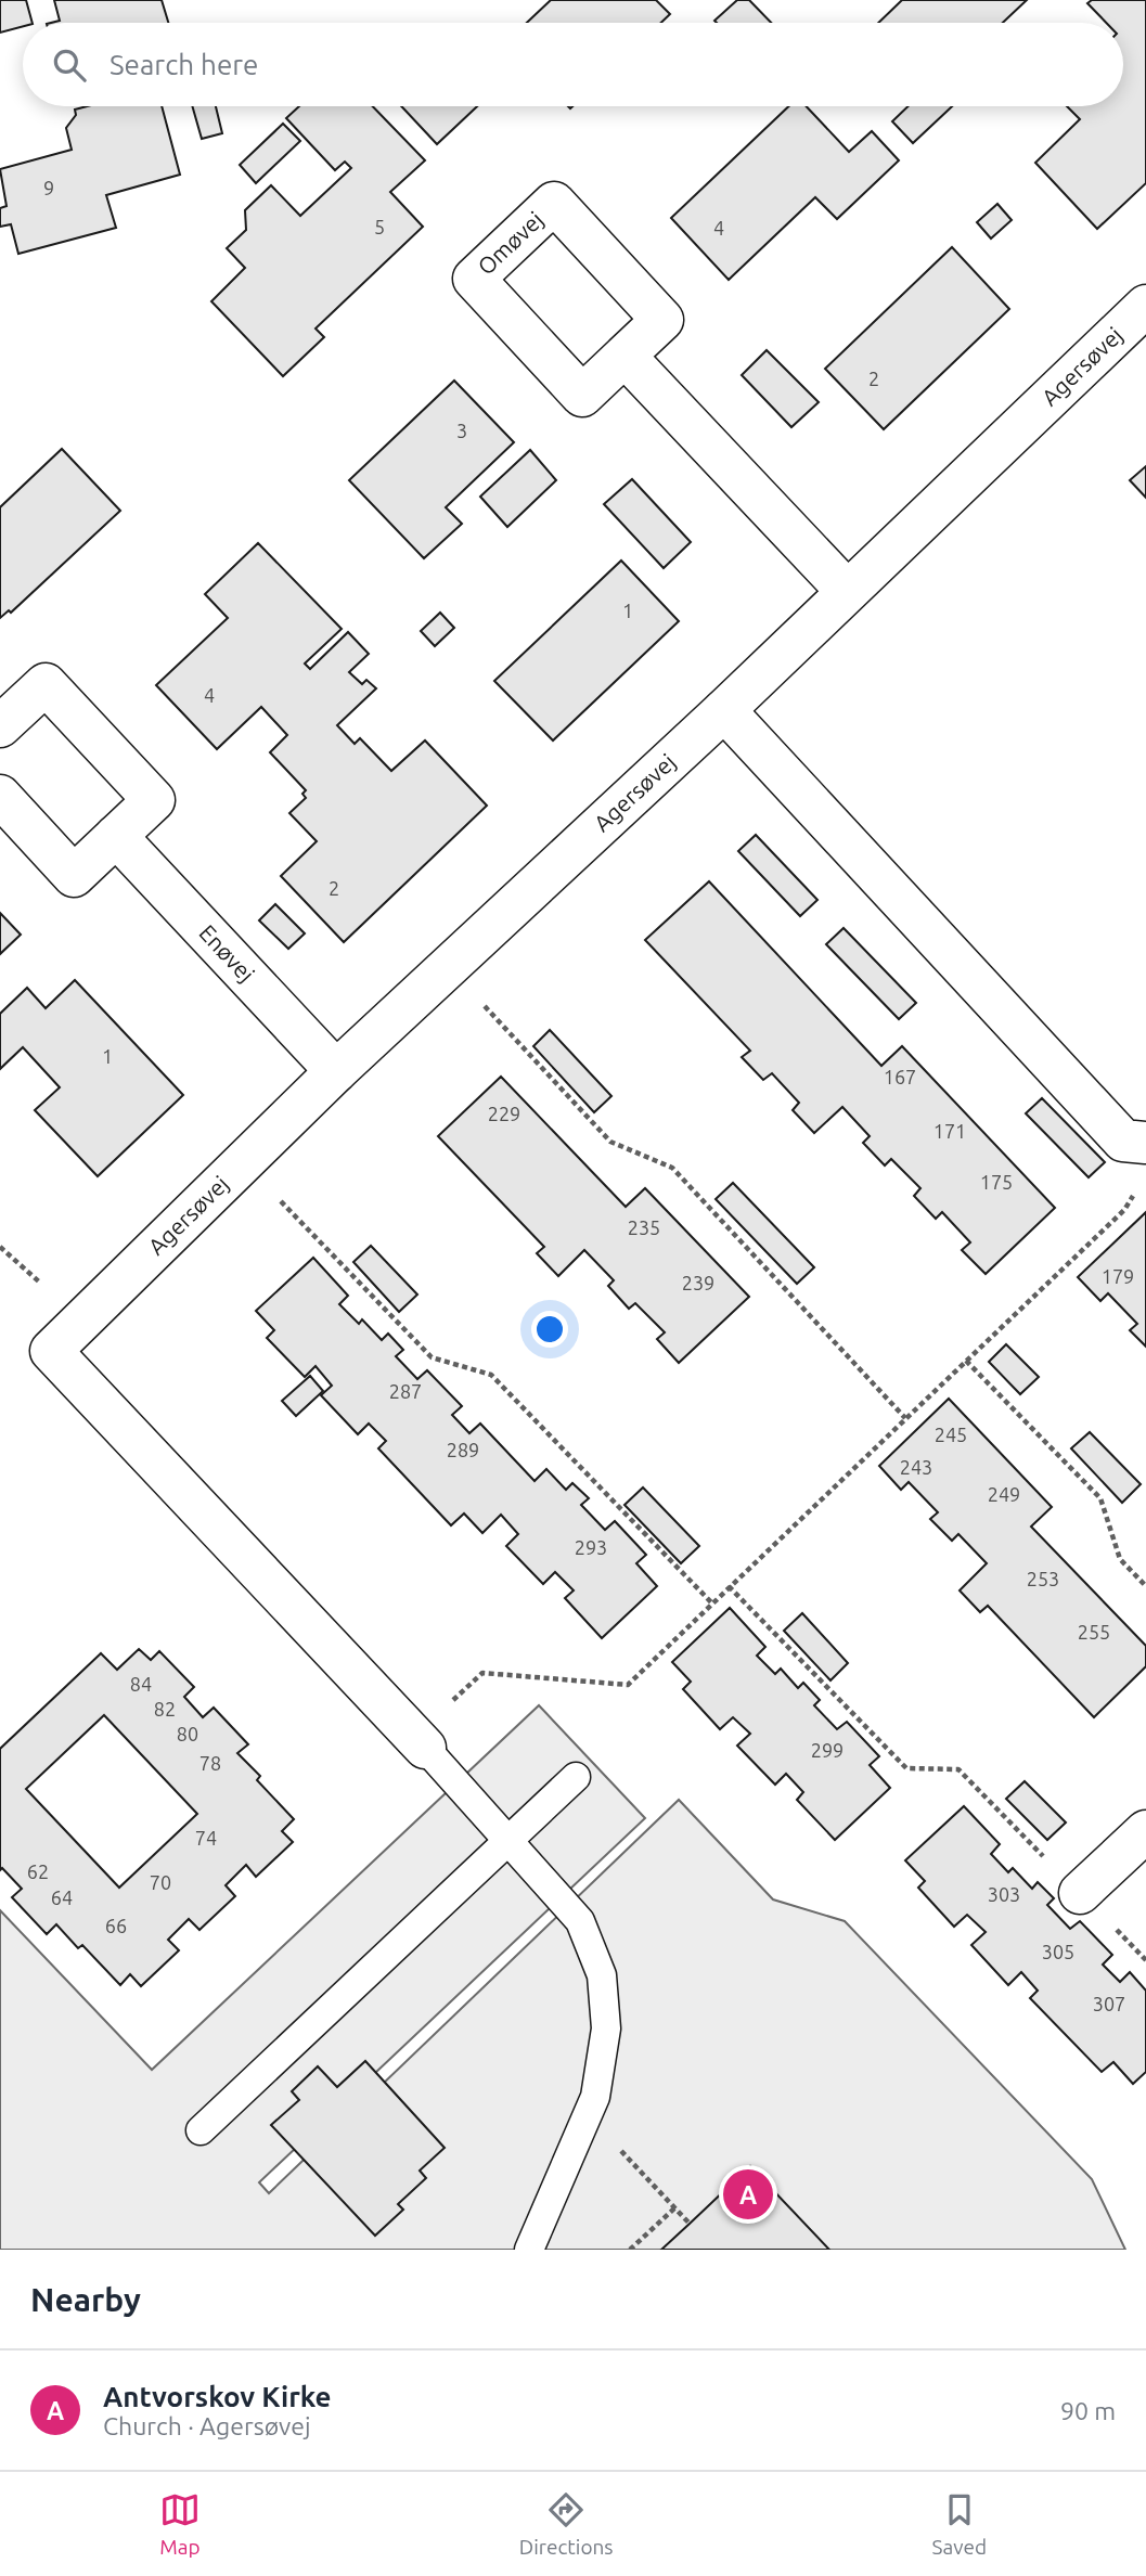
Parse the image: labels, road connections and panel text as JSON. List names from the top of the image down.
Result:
{
  "streets": {
    "street": ["Omøvej", "Agersøvej", "Enøvej"]
  },
  "crossings": [
    ["Agersøvej", "Enøvej"]
  ],
  "house_numbers": [
    "9",
    "5",
    "4",
    "2",
    "3",
    "1",
    "4",
    "2",
    "1",
    "167",
    "229",
    "171",
    "175",
    "235",
    "179",
    "239",
    "287",
    "245",
    "289",
    "243",
    "249",
    "293",
    "253",
    "255",
    "84",
    "82",
    "80",
    "299",
    "78",
    "74",
    "62",
    "70",
    "303",
    "64",
    "66",
    "305",
    "307"
  ],
  "page": {
    "search": "Search here",
    "pins": "A",
    "heading": "Nearby",
    "list": [
      {
        "mark": "A",
        "name": "Antvorskov Kirke",
        "note": "Church · Agersøvej",
        "value": "90 m"
      }
    ],
    "nav": ["Map", "Directions", "Saved"]
  }
}
